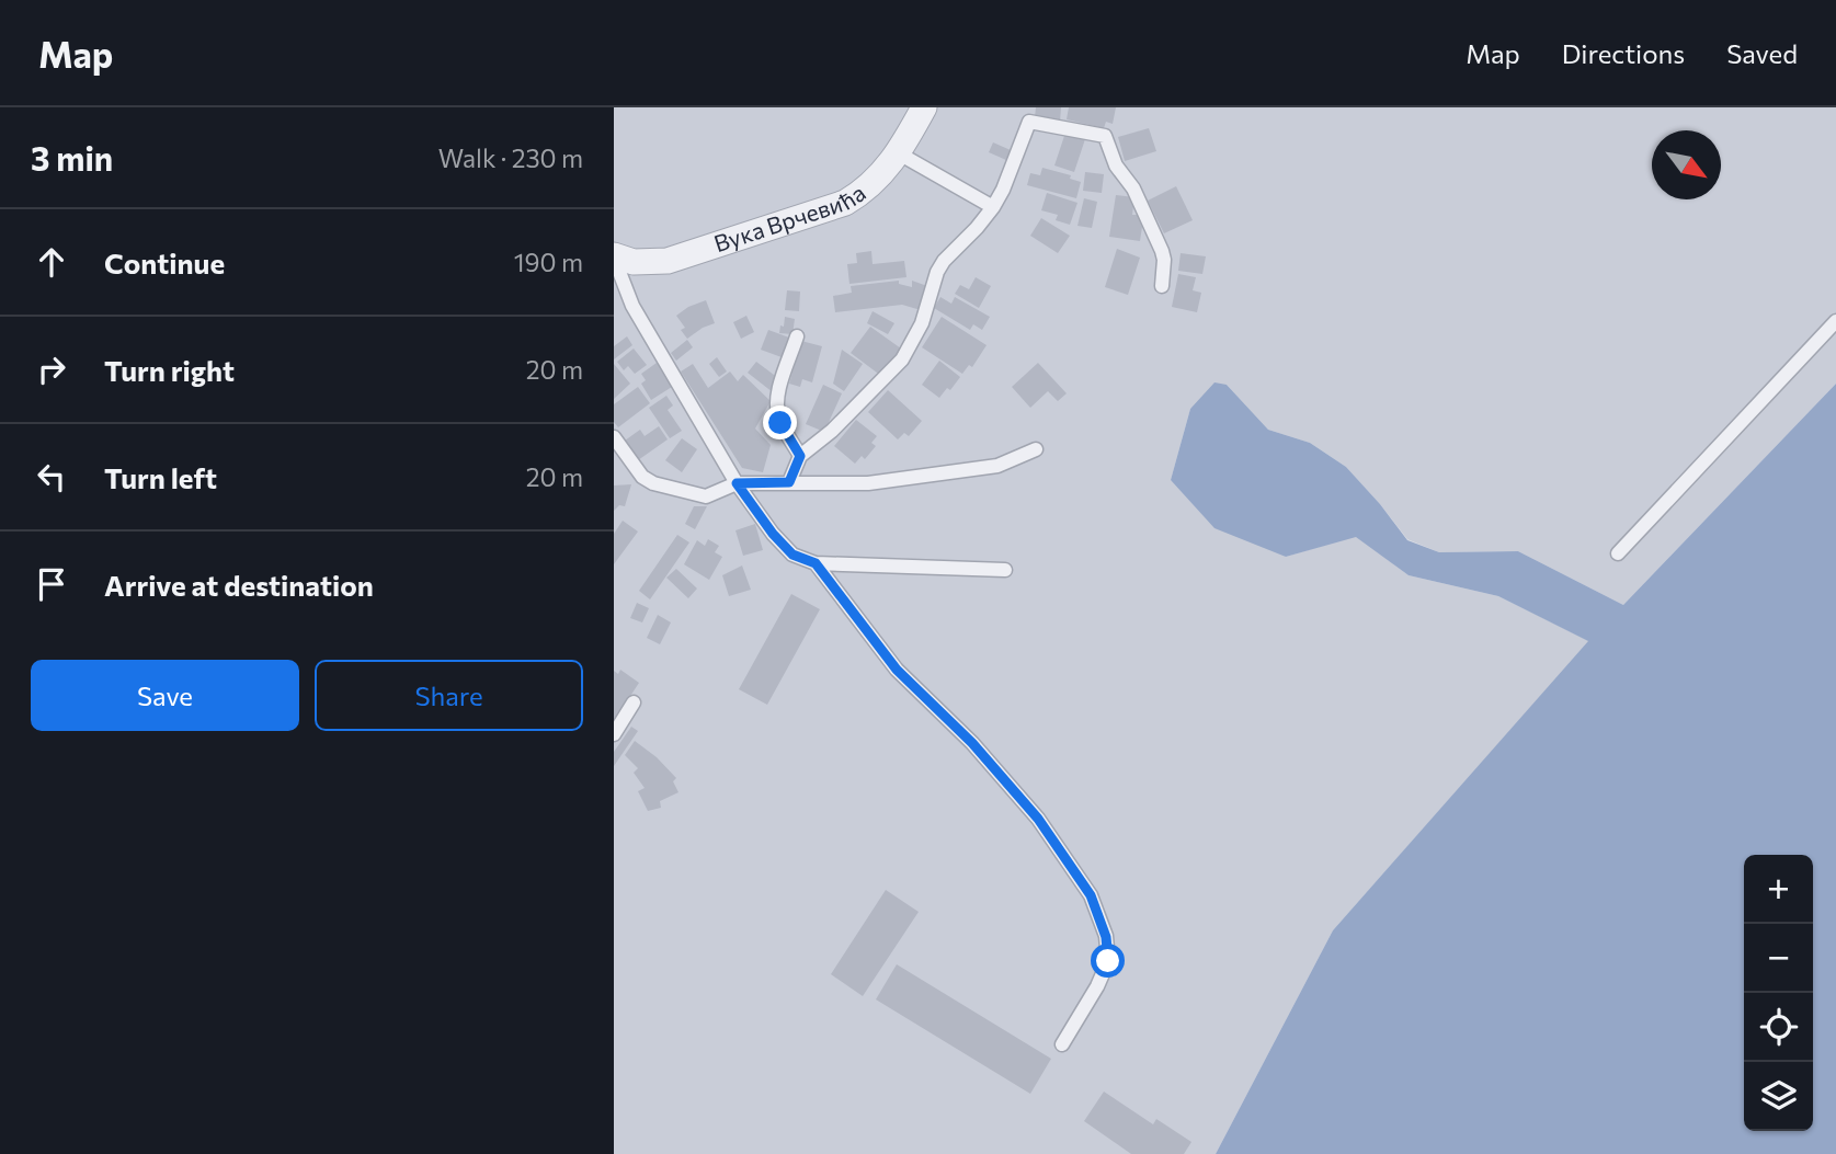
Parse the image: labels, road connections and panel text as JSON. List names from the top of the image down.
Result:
{
  "streets": {
    "street": ["Вука Врчевића"]
  },
  "north": "bottom right",
  "page": {
    "header": "Map",
    "nav": ["Map", "Directions", "Saved"],
    "heading": ["3 min", "Walk · 230 m"],
    "list": [
      ["Continue", "190 m"],
      ["Turn right", "20 m"],
      ["Turn left", "20 m"],
      "Arrive at destination"
    ],
    "buttons": ["Save", "Share"],
    "map_buttons": ["+", "−"]
  }
}
